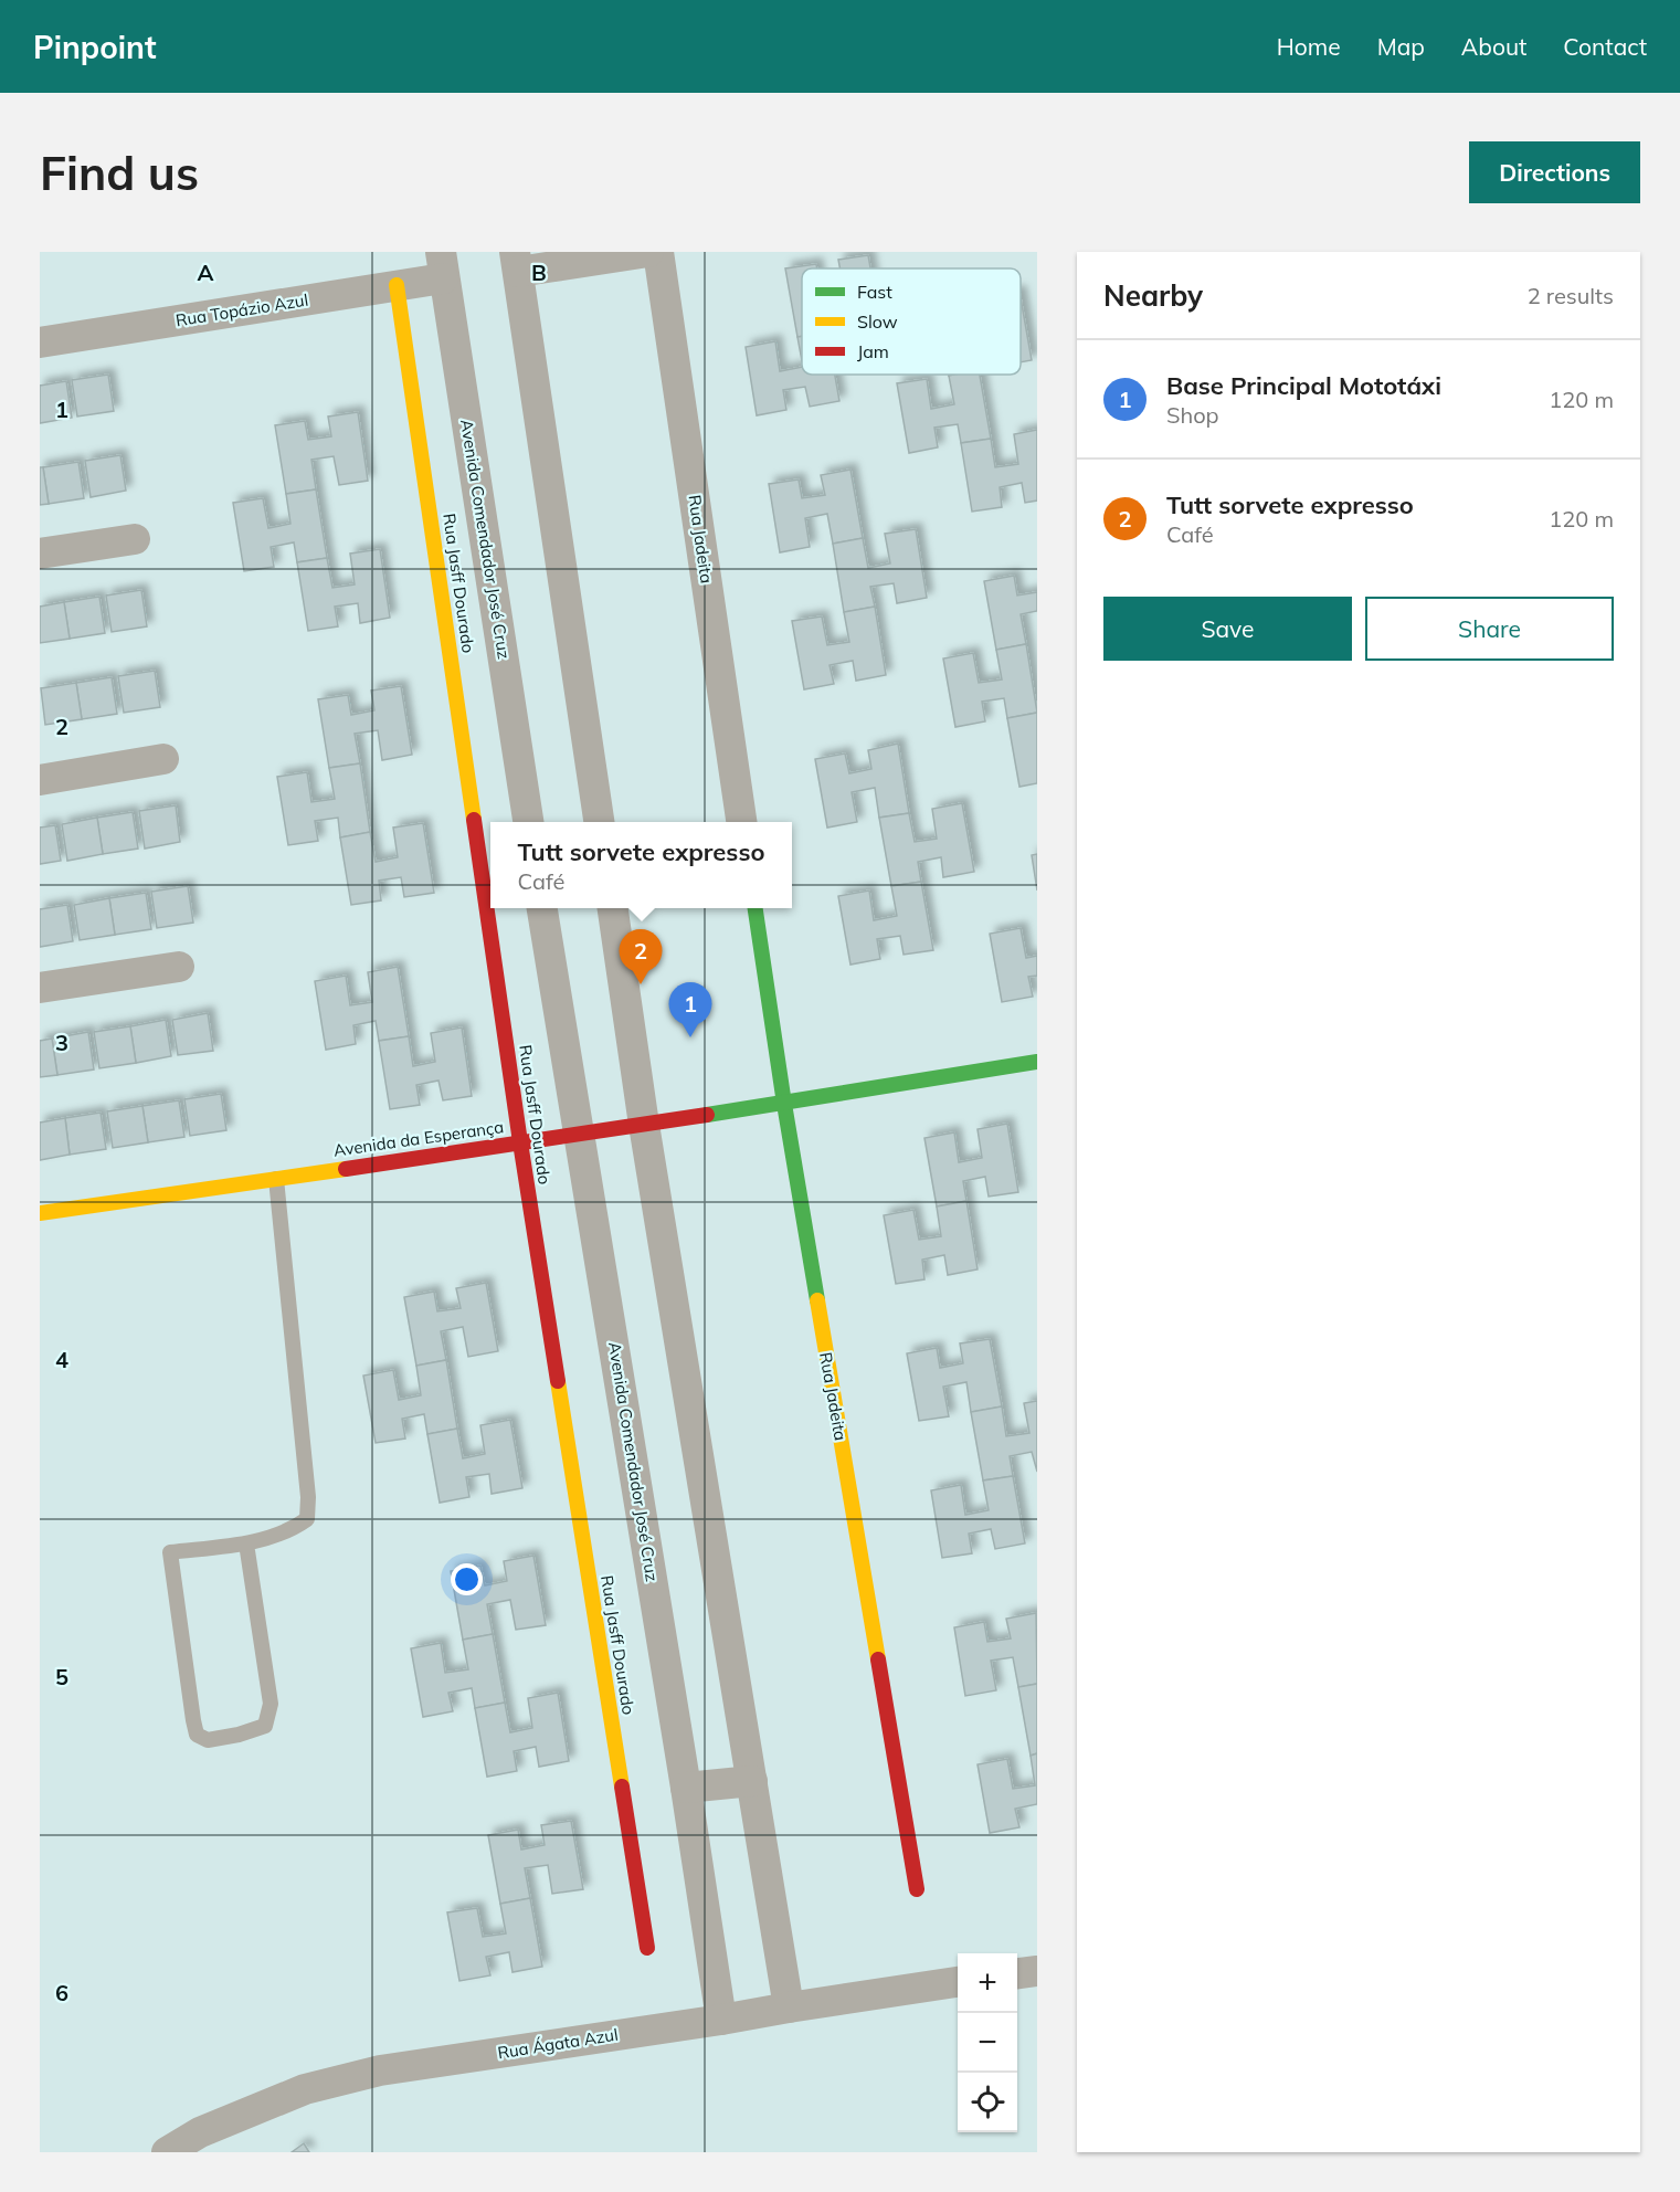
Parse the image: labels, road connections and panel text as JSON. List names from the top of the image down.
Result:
{
  "streets": {
    "street": [
      "Rua Topázio Azul",
      "Avenida Comendador José Cruz",
      "Rua Jadeita",
      "Rua Jasff Dourado",
      "Avenida da Esperança",
      "Rua Ágata Azul"
    ]
  },
  "crossings": [
    ["Rua Topázio Azul", "Avenida Comendador José Cruz"],
    ["Rua Topázio Azul", "Rua Jasff Dourado"],
    ["Avenida Comendador José Cruz", "Avenida da Esperança"],
    ["Avenida Comendador José Cruz", "Rua Ágata Azul"],
    ["Rua Jadeita", "Avenida da Esperança"],
    ["Rua Jasff Dourado", "Avenida da Esperança"]
  ],
  "legend": ["Fast", "Slow", "Jam"],
  "page": {
    "header": "Pinpoint",
    "nav": [
      "Home",
      "Map",
      "About",
      "Contact"
    ],
    "buttons": [
      "Directions",
      ["Save", "Share"]
    ],
    "title": "Find us",
    "heading": ["Nearby", "2 results"],
    "list": [
      {
        "mark": "1",
        "name": "Base Principal Mototáxi",
        "note": "Shop",
        "value": "120 m"
      },
      {
        "mark": "2",
        "name": "Tutt sorvete expresso",
        "note": "Café",
        "value": "120 m"
      }
    ],
    "popup": ["Tutt sorvete expresso", "Café"],
    "pins": ["2", "1"],
    "map_buttons": ["+", "−"]
  },
  "grid": {
    "columns": ["A", "B"],
    "rows": [
      "1",
      "2",
      "3",
      "4",
      "5",
      "6"
    ]
  }
}
